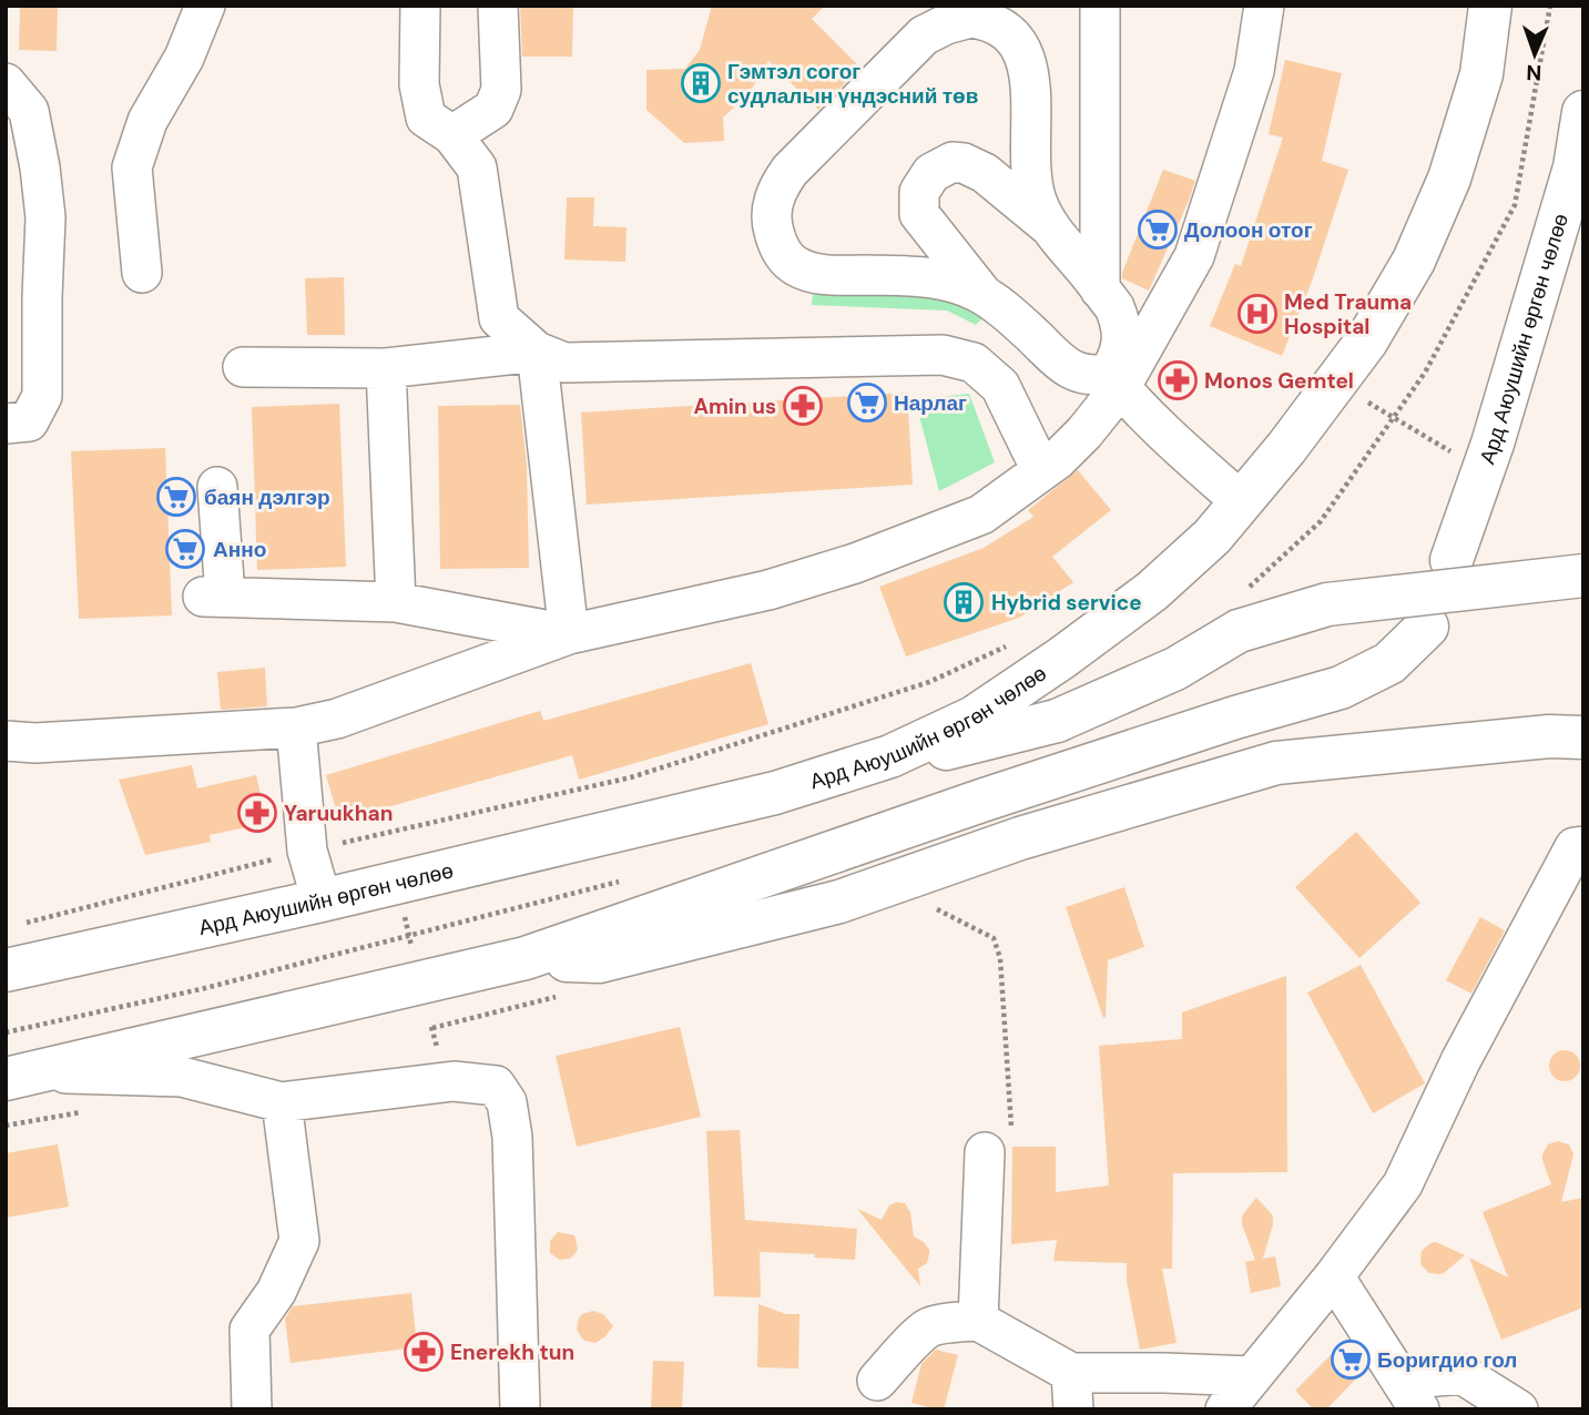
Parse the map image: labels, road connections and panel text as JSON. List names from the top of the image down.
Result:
{
  "streets": {
    "main road": ["Ард Аюушийн өргөн чөлөө"]
  },
  "places": {
    "building": ["Гэмтэл согог судлалын үндэсний төв", "Hybrid service"],
    "supermarket": [
      "Долоон отог",
      "Нарлаг",
      "баян дэлгэр",
      "Анно",
      "Боригдио гол"
    ],
    "hospital": ["Med Trauma Hospital"],
    "pharmacy": [
      "Monos Gemtel",
      "Amin us",
      "Yaruukhan",
      "Enerekh tun"
    ]
  },
  "north": "bottom"
}
